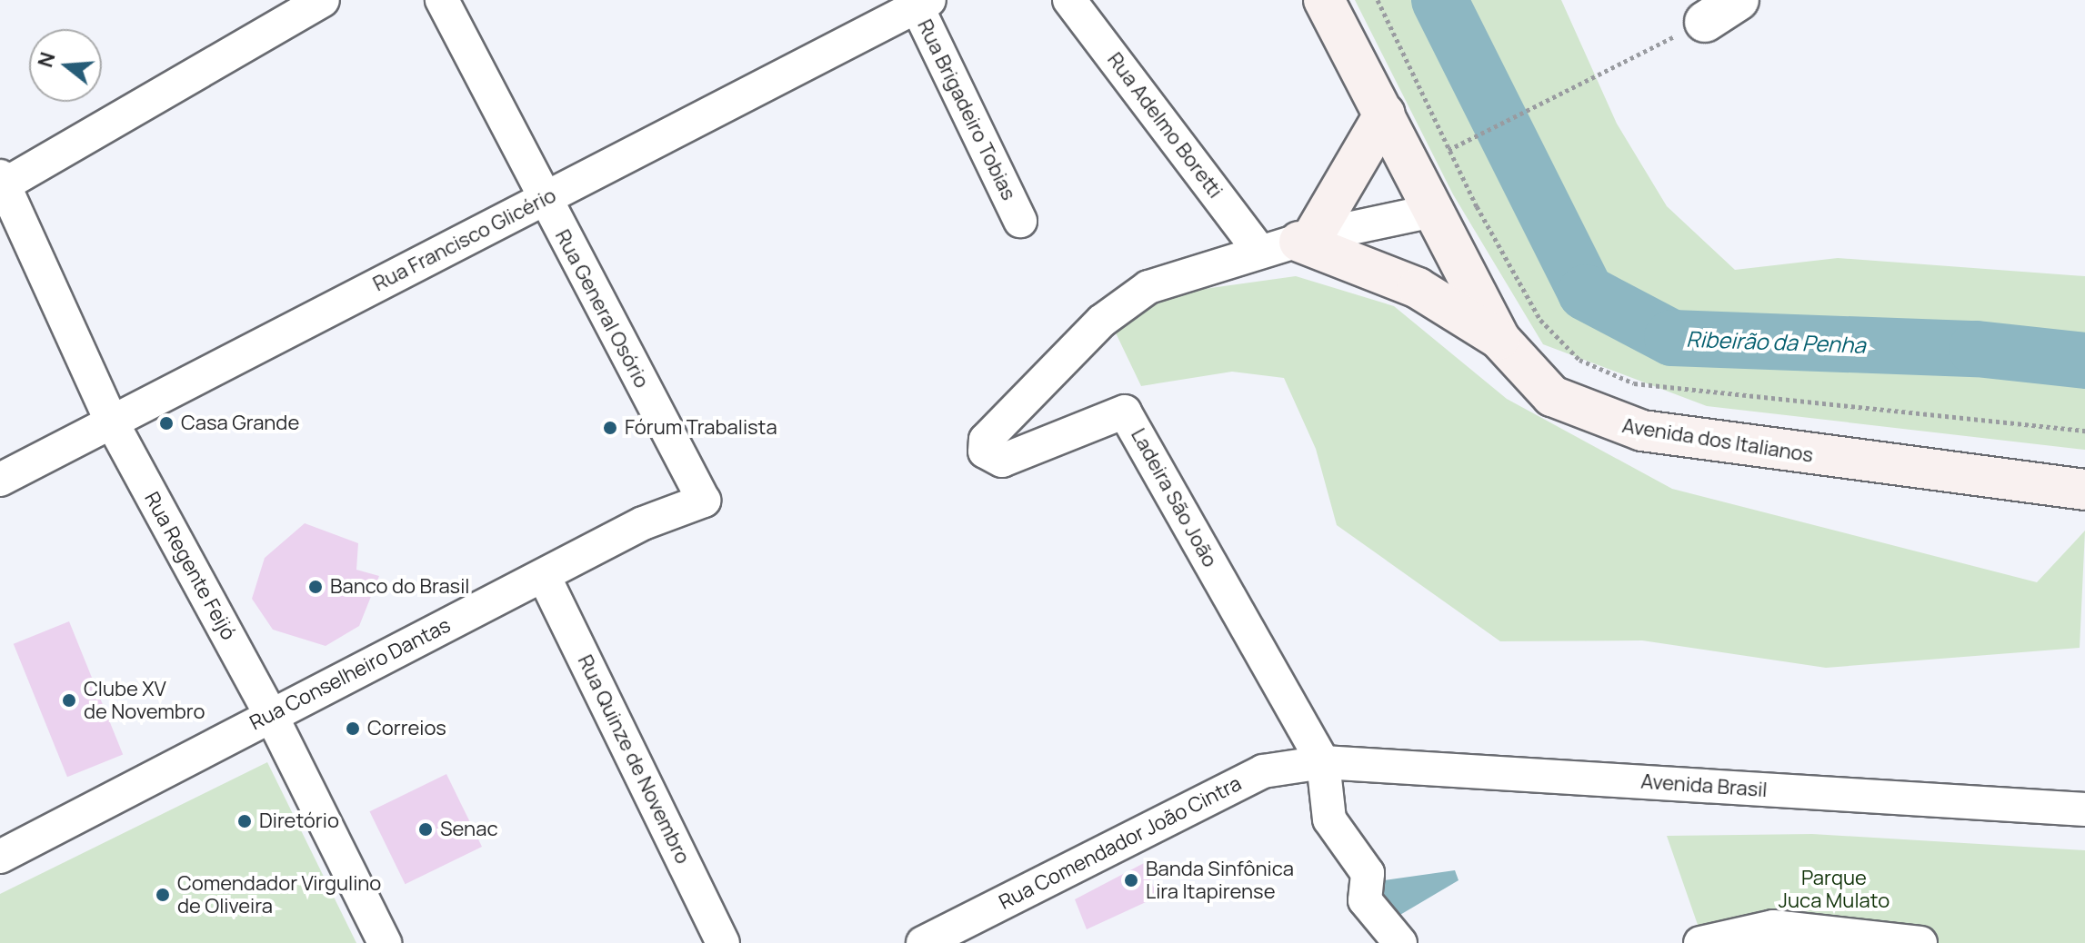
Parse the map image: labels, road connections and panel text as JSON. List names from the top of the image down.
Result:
{
  "streets": {
    "main road": ["Avenida dos Italianos"],
    "street": [
      "Rua Brigadeiro Tobias",
      "Rua Adelmo Boretti",
      "Rua Francisco Glicério",
      "Rua General Osório",
      "Ladeira São João",
      "Rua Regente Feijó",
      "Rua Conselheiro Dantas",
      "Rua Quinze de Novembro",
      "Avenida Brasil",
      "Rua Comendador João Cintra"
    ]
  },
  "crossings": [
    ["Rua Brigadeiro Tobias", "Rua Francisco Glicério"],
    ["Rua Adelmo Boretti", "Ladeira São João"],
    ["Rua Francisco Glicério", "Rua General Osório"],
    ["Rua Francisco Glicério", "Rua Regente Feijó"],
    ["Rua General Osório", "Rua Conselheiro Dantas"],
    ["Avenida dos Italianos", "Ladeira São João"],
    ["Ladeira São João", "Avenida Brasil"],
    ["Ladeira São João", "Rua Comendador João Cintra"],
    ["Rua Regente Feijó", "Rua Conselheiro Dantas"],
    ["Rua Conselheiro Dantas", "Rua Quinze de Novembro"],
    ["Avenida Brasil", "Rua Comendador João Cintra"]
  ],
  "water": ["Ribeirão da Penha"],
  "parks": ["Parque Juca Mulato"],
  "places": [
    "Casa Grande",
    "Fórum Trabalista",
    "Banco do Brasil",
    "Clube XV de Novembro",
    "Correios",
    "Diretório",
    "Senac",
    "Banda Sinfônica Lira Itapirense",
    "Comendador Virgulino de Oliveira"
  ],
  "north": "left"
}
